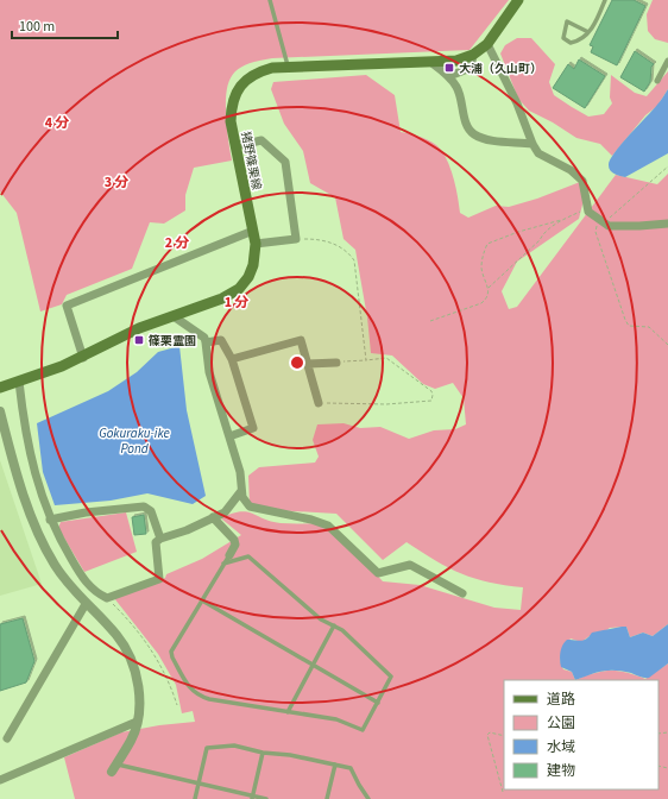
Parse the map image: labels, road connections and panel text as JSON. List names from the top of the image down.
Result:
{
  "streets": {
    "main road": ["猪野篠栗線"]
  },
  "water": ["Gokuraku-ike Pond"],
  "places": {
    "transit": ["大浦（久山町）", "篠栗霊園"]
  },
  "legend": [
    "道路",
    "公園",
    "水域",
    "建物"
  ],
  "scale_bar": "100 m",
  "rings": [
    "4 分",
    "3 分",
    "2 分",
    "1 分"
  ]
}
